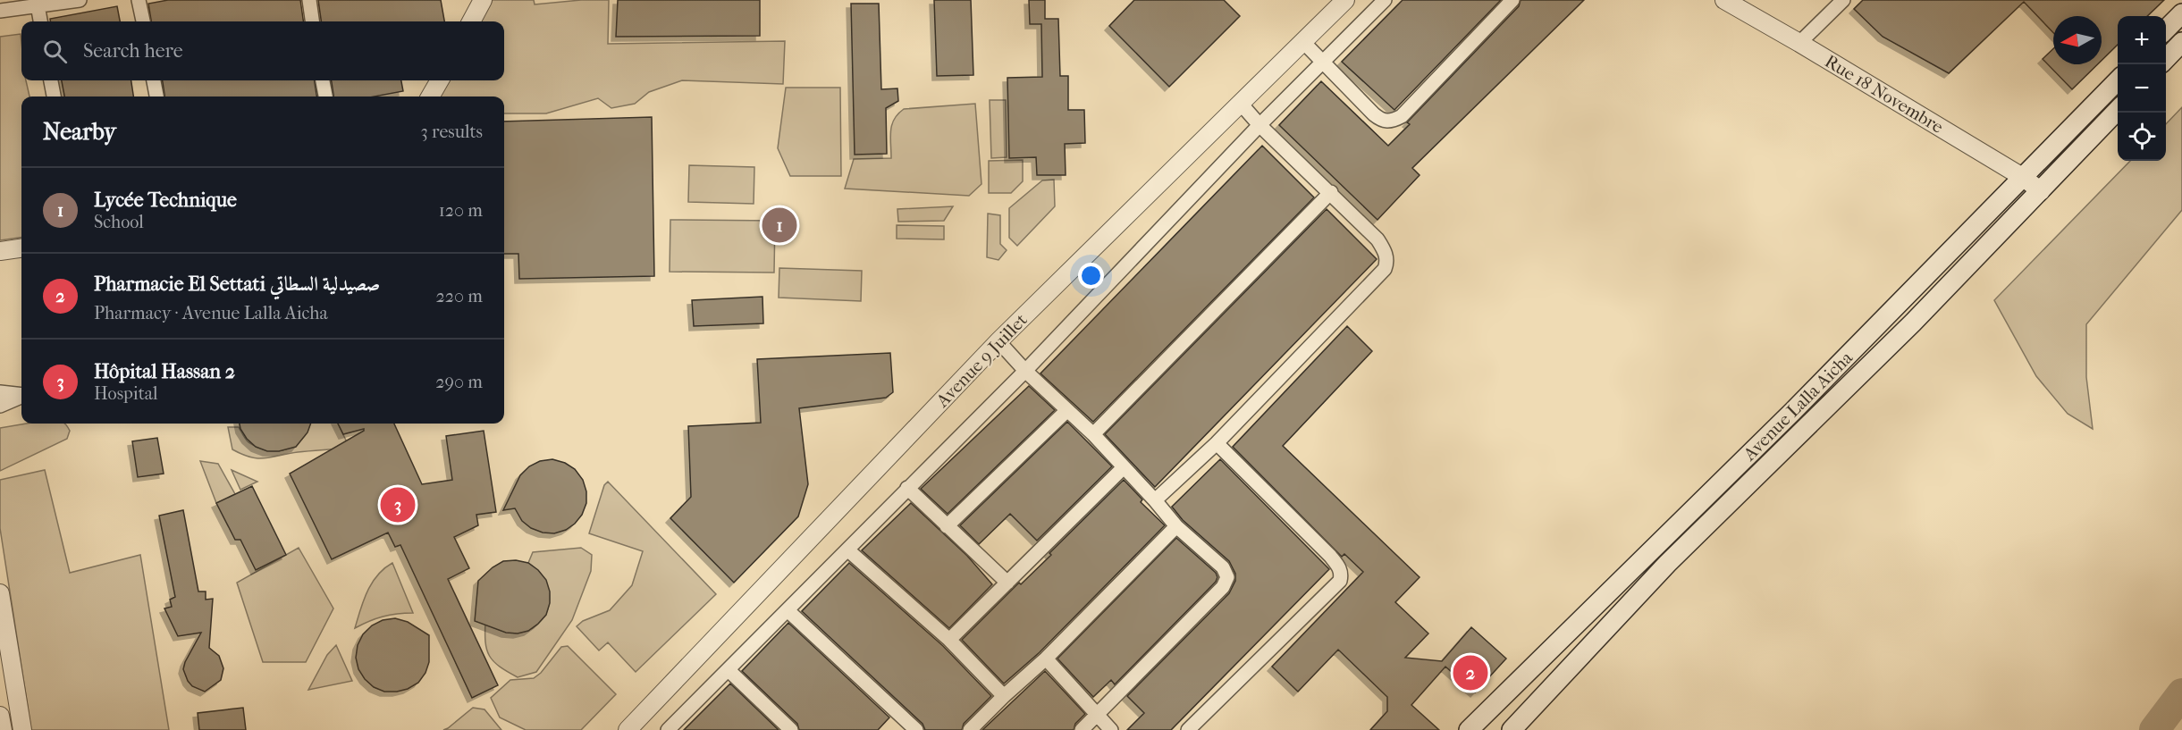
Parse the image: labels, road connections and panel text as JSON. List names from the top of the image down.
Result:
{
  "streets": {
    "main road": ["Avenue Lalla Aicha"],
    "street": ["Rue 18 Novembre", "Avenue 9 Juillet"]
  },
  "crossings": [
    ["Rue 18 Novembre", "Avenue Lalla Aicha"]
  ],
  "north": "left",
  "page": {
    "map_buttons": ["+", "−"],
    "search": "Search here",
    "heading": ["Nearby", "3 results"],
    "list": [
      {
        "mark": "1",
        "name": "Lycée Technique",
        "note": "School",
        "value": "120 m"
      },
      {
        "mark": "2",
        "name": "Pharmacie El Settati صصيدلية السطاتي",
        "note": "Pharmacy · Avenue Lalla Aicha",
        "value": "220 m"
      },
      {
        "mark": "3",
        "name": "Hôpital Hassan 2",
        "note": "Hospital",
        "value": "290 m"
      }
    ],
    "pins": ["1", "3", "2"]
  }
}
